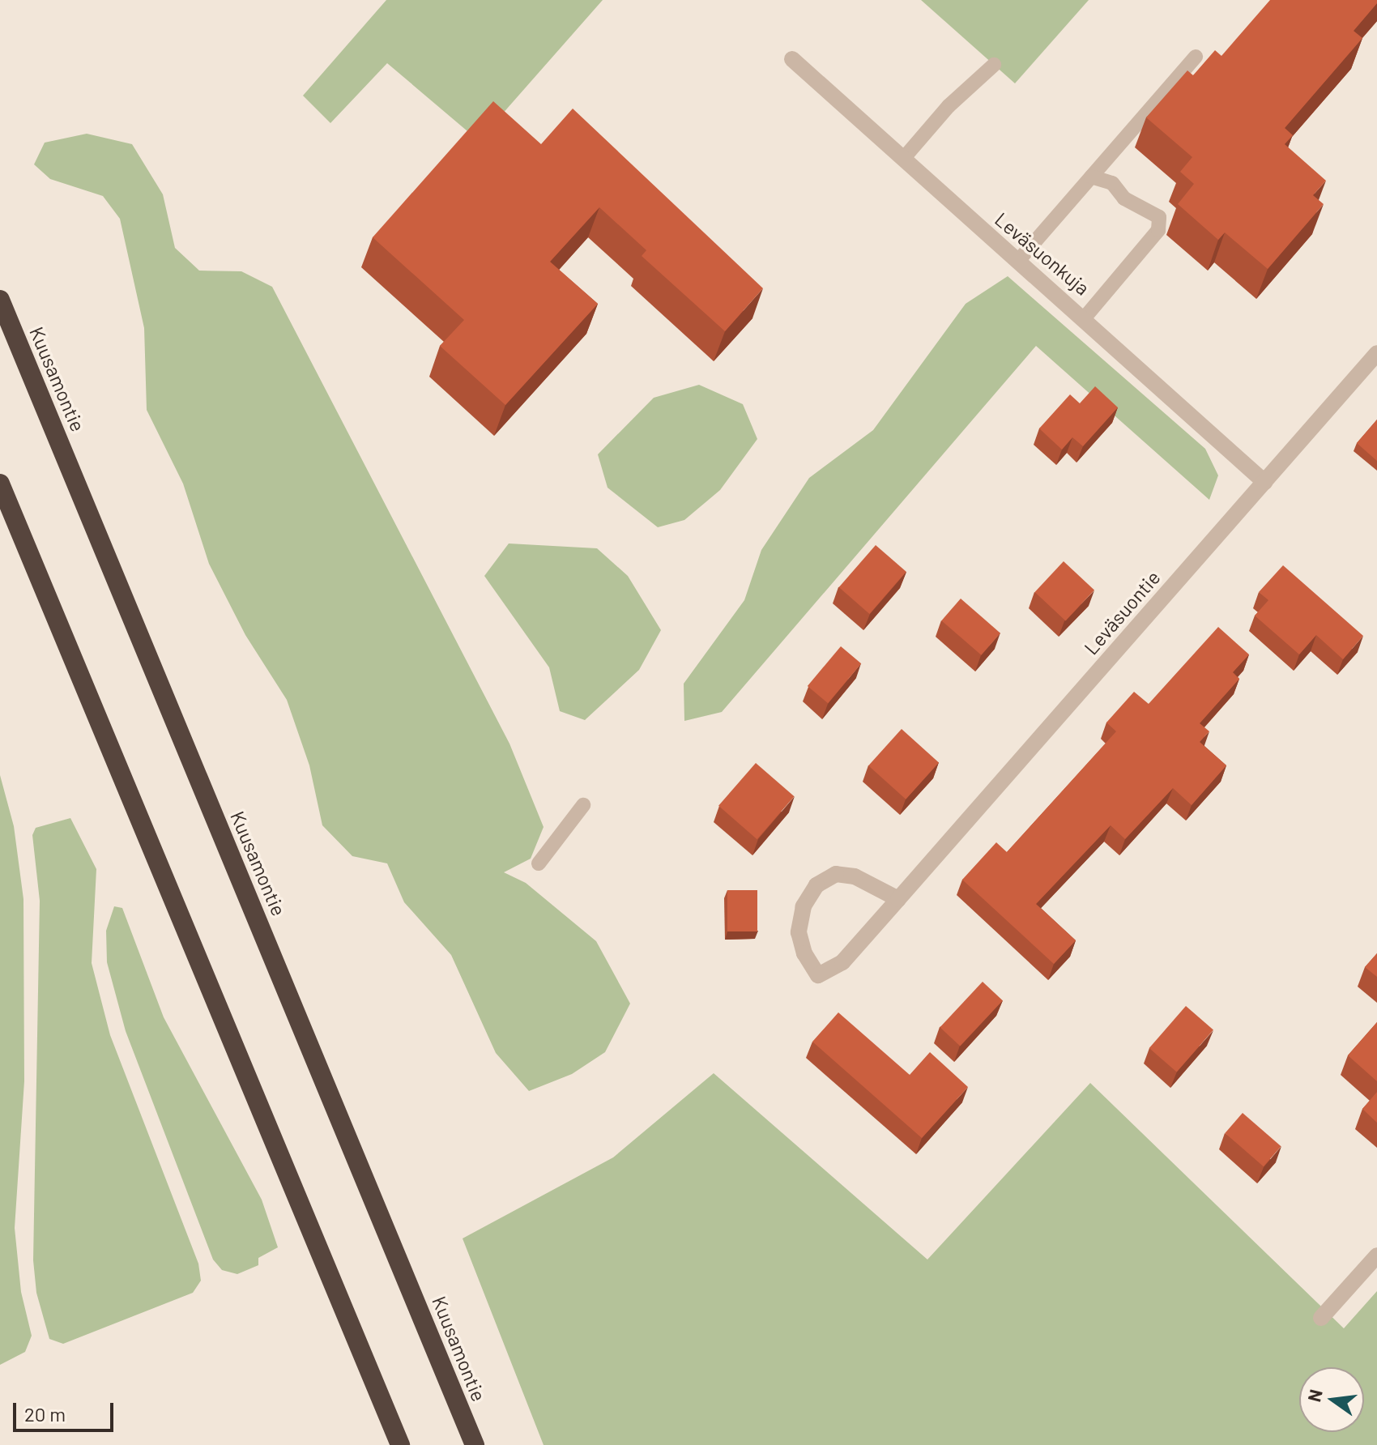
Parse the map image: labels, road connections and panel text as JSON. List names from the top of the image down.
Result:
{
  "streets": {
    "highway": ["Kuusamontie"],
    "street": ["Leväsuonkuja", "Leväsuontie"]
  },
  "crossings": [
    ["Leväsuonkuja", "Leväsuontie"]
  ],
  "scale_bar": "20 m",
  "north": "left"
}
